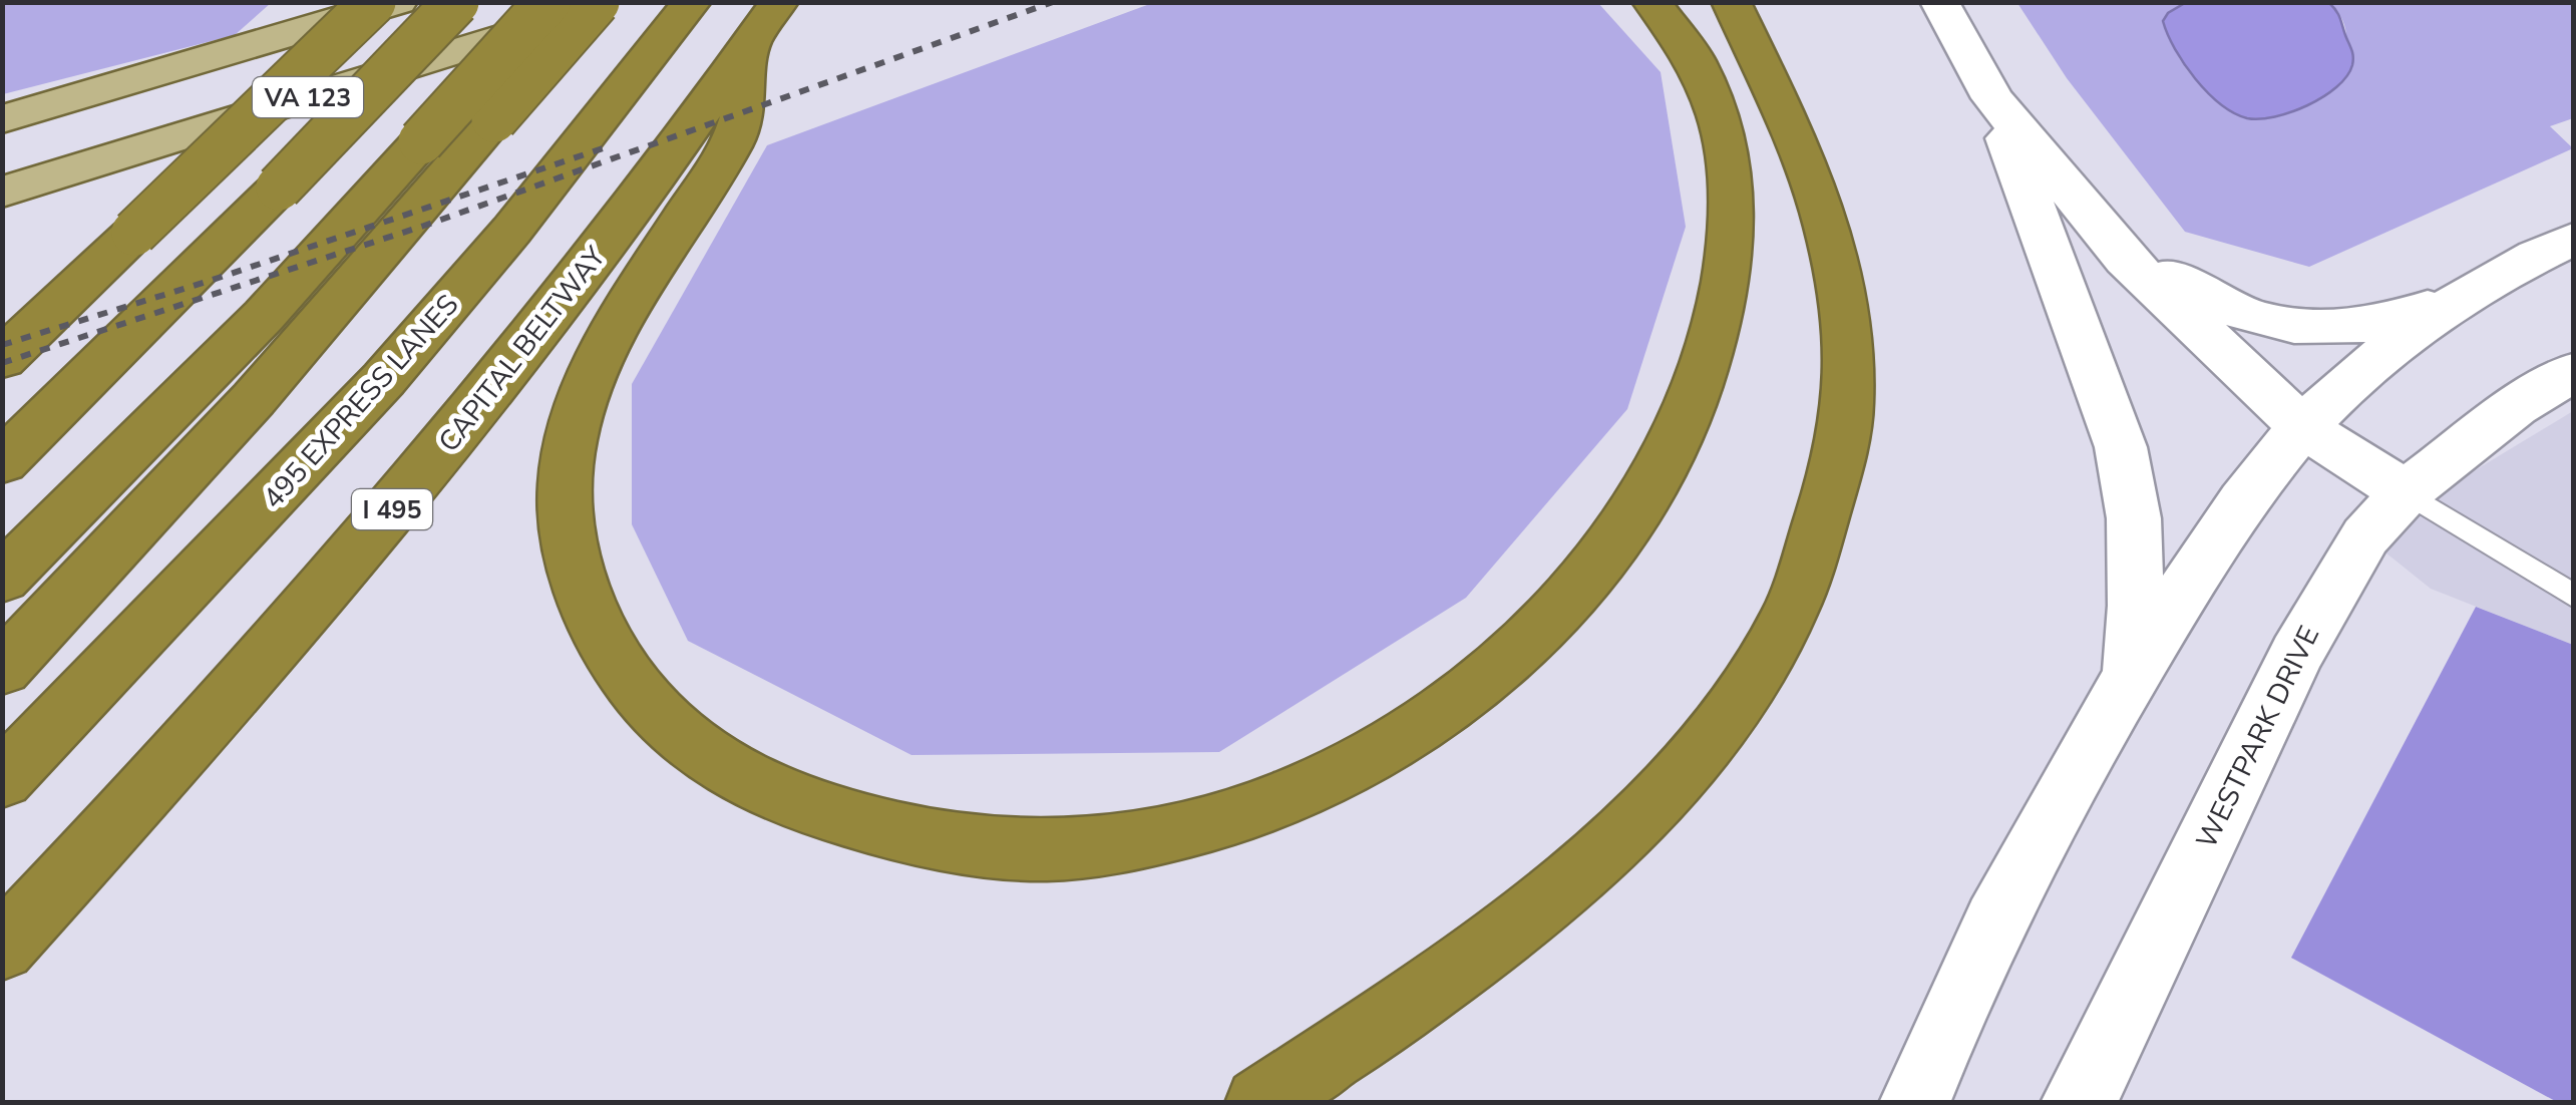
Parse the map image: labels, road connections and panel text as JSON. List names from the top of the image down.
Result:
{
  "streets": {
    "highway": ["CAPITAL BELTWAY", "495 EXPRESS LANES", "I 495"],
    "main road": ["VA 123"],
    "street": ["WESTPARK DRIVE"]
  }
}
